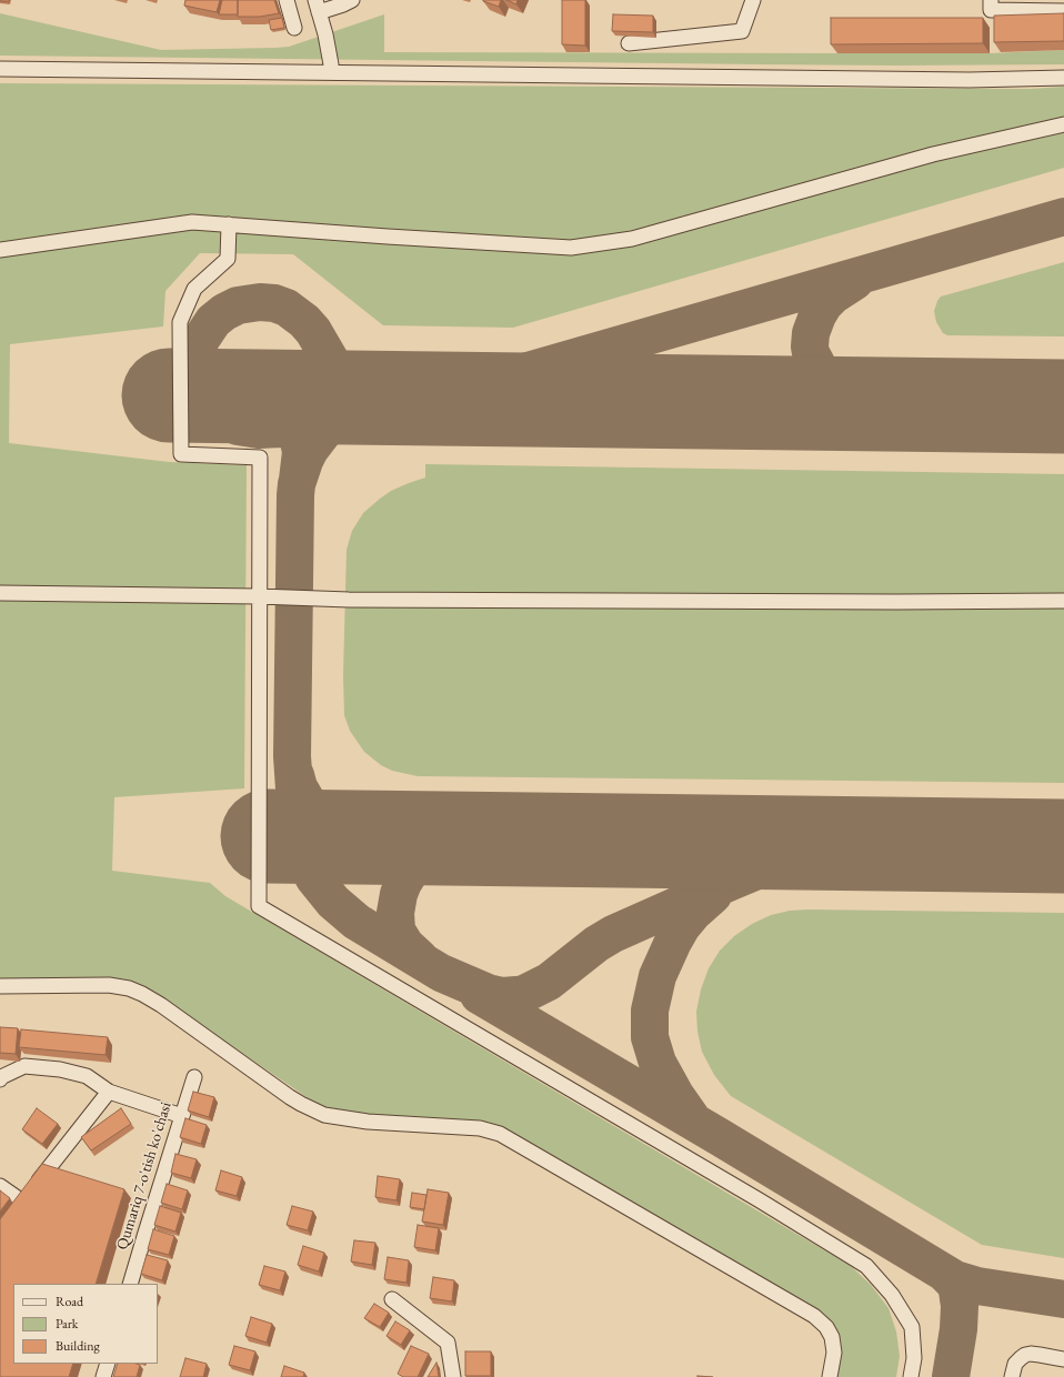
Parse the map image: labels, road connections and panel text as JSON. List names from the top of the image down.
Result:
{
  "streets": {
    "street": ["Qumariq 7-o'tish ko'chasi"]
  },
  "legend": ["Road", "Park", "Building"]
}
